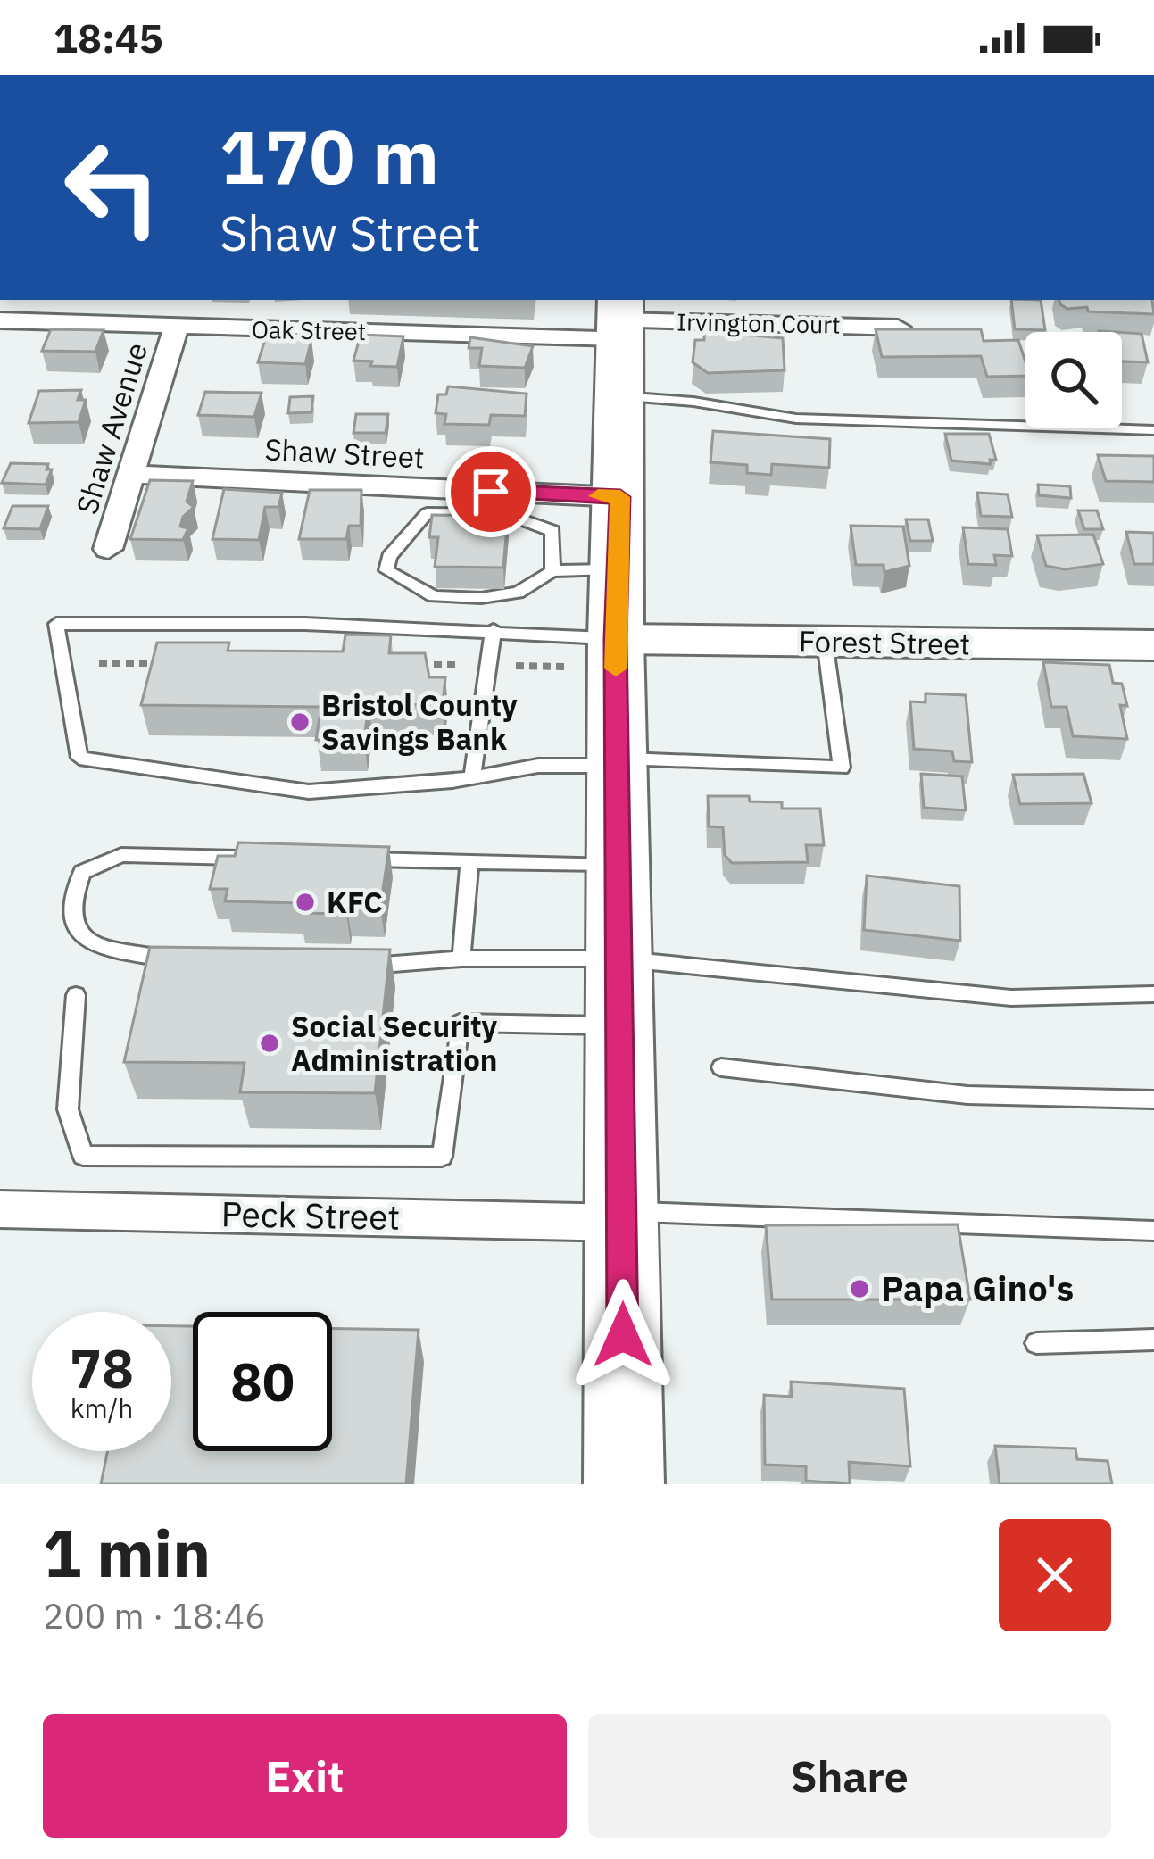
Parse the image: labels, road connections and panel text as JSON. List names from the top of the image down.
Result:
{
  "streets": {
    "main road": ["Forest Street"],
    "street": [
      "Irvington Court",
      "Oak Street",
      "Shaw Avenue",
      "Shaw Street",
      "Peck Street"
    ]
  },
  "crossings": [
    ["Irvington Court", "Oak Street"],
    ["Oak Street", "Shaw Avenue"],
    ["Shaw Avenue", "Shaw Street"]
  ],
  "places": [
    "Bristol County Savings Bank",
    "KFC",
    "Social Security Administration",
    "Papa Gino's"
  ],
  "page": {
    "status": "18:45",
    "turn": ["170 m", "Shaw Street"],
    "speed": "78 km/h",
    "limit": "80",
    "heading": ["1 min", "200 m · 18:46"],
    "buttons": ["Exit", "Share"]
  }
}
